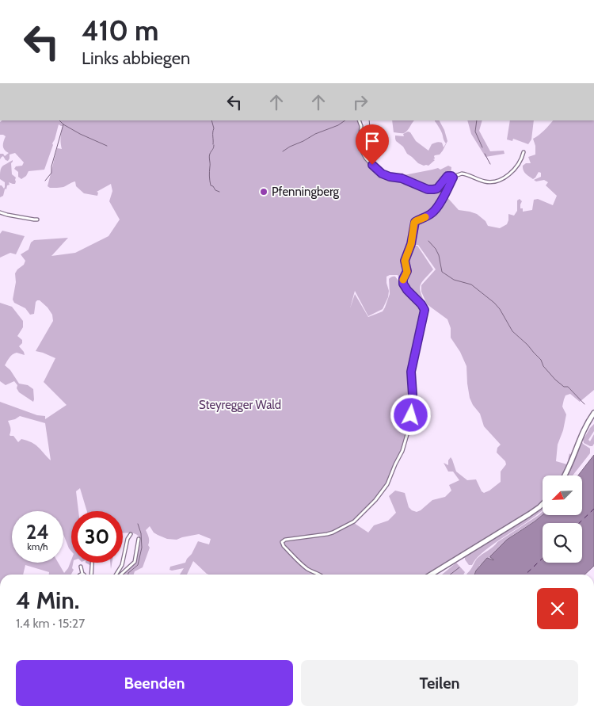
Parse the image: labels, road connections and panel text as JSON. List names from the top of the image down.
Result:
{
  "parks": ["Steyregger Wald"],
  "places": ["Pfenningberg"],
  "north": "bottom left",
  "page": {
    "turn": ["410 m", "Links abbiegen"],
    "speed": "24 km/h",
    "limit": "30",
    "heading": ["4 Min.", "1.4 km · 15:27"],
    "buttons": ["Beenden", "Teilen"]
  }
}
